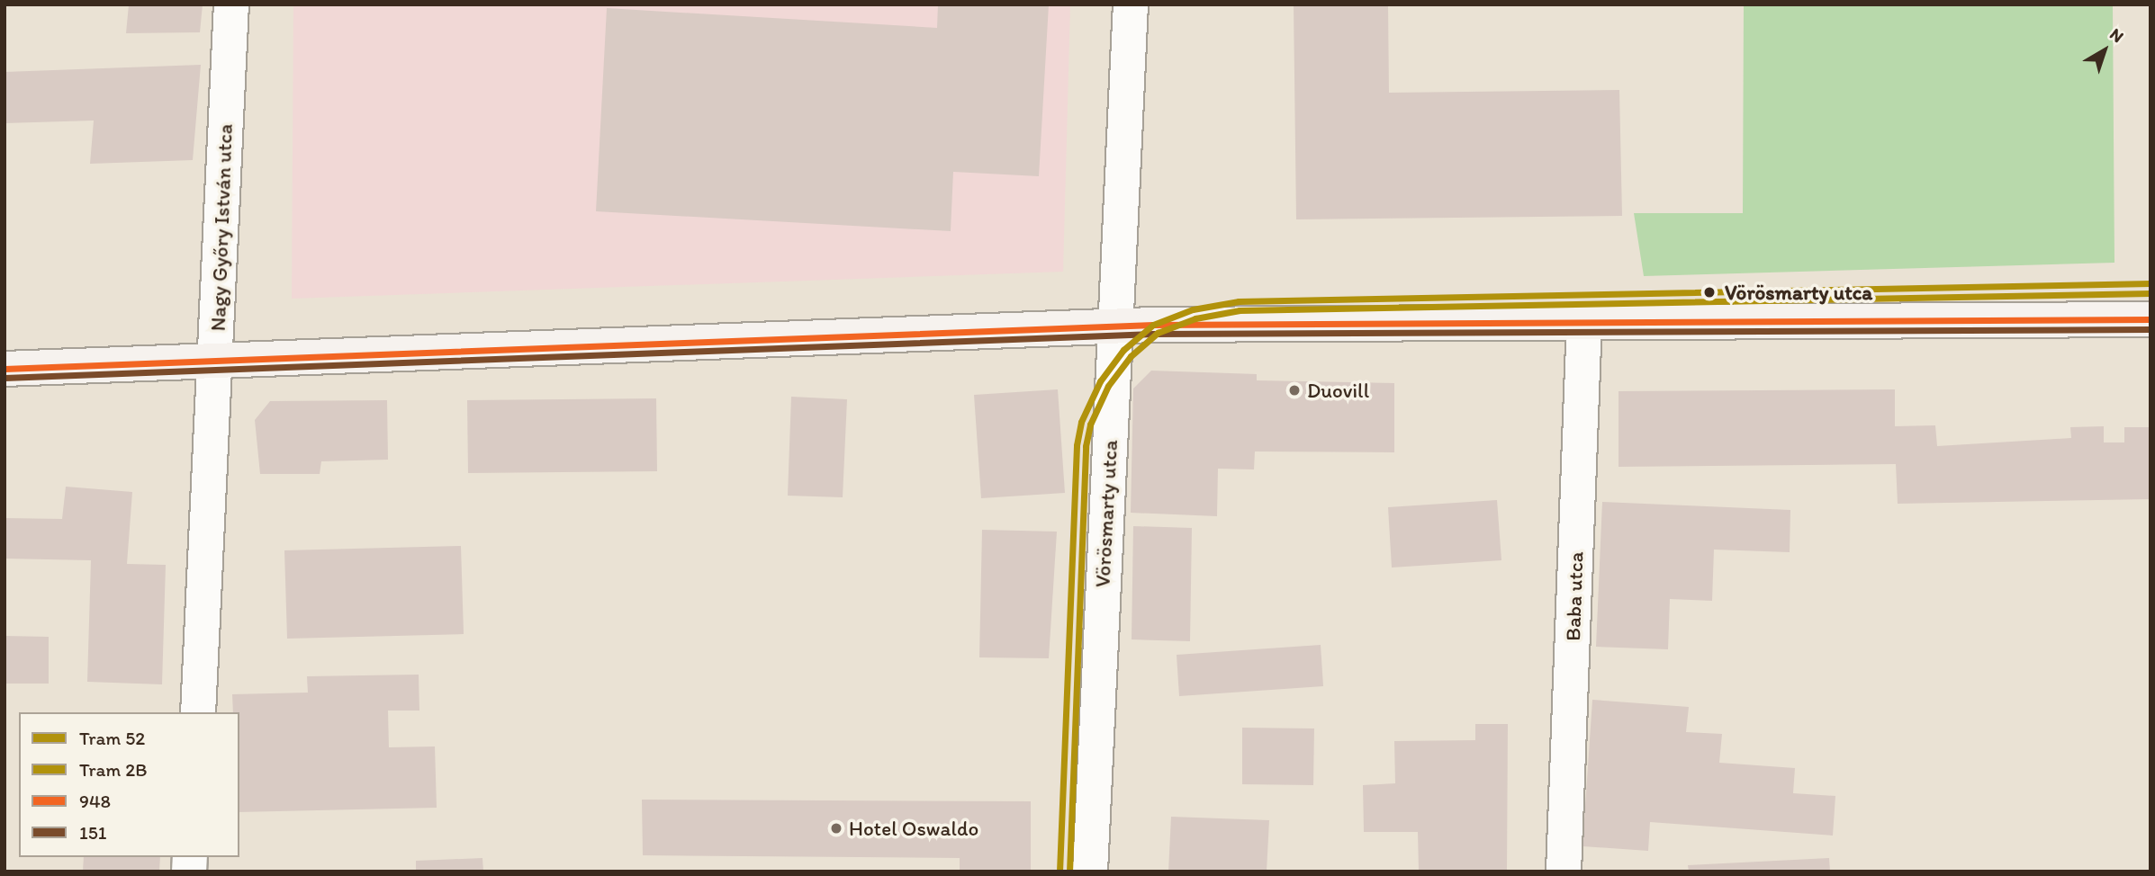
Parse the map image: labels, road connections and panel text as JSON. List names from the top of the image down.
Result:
{
  "streets": {
    "street": ["Nagy Győry István utca", "Vörösmarty utca", "Baba utca"]
  },
  "places": ["Vörösmarty utca", "Duovill", "Hotel Oswaldo"],
  "lines": [
    "tram line 52",
    "tram line 2B",
    "transit line 948",
    "transit line 151"
  ],
  "legend": [
    "Tram 52",
    "Tram 2B",
    "948",
    "151"
  ],
  "north": "top right"
}
